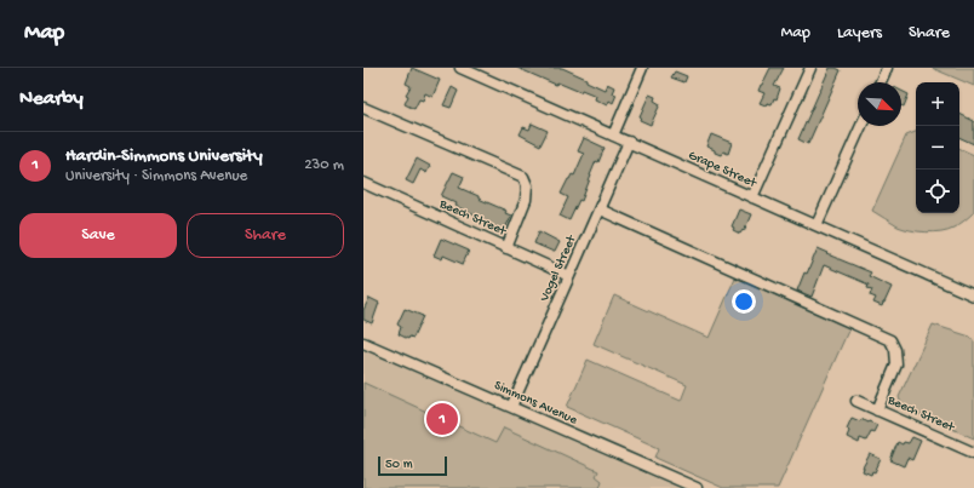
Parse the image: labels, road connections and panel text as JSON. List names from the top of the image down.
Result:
{
  "streets": {
    "street": [
      "Grape Street",
      "Beech Street",
      "Vogel Street",
      "Simmons Avenue"
    ]
  },
  "crossings": [
    ["Grape Street", "Vogel Street"],
    ["Beech Street", "Vogel Street"],
    ["Vogel Street", "Simmons Avenue"]
  ],
  "scale_bar": "50 m",
  "north": "bottom right",
  "page": {
    "header": "Map",
    "nav": ["Map", "Layers", "Share"],
    "heading": "Nearby",
    "map_buttons": ["+", "−"],
    "list": [
      {
        "mark": "1",
        "name": "Hardin-Simmons University",
        "note": "University · Simmons Avenue",
        "value": "230 m"
      }
    ],
    "buttons": ["Save", "Share"],
    "pins": "1",
    "scale": "50 m"
  }
}
